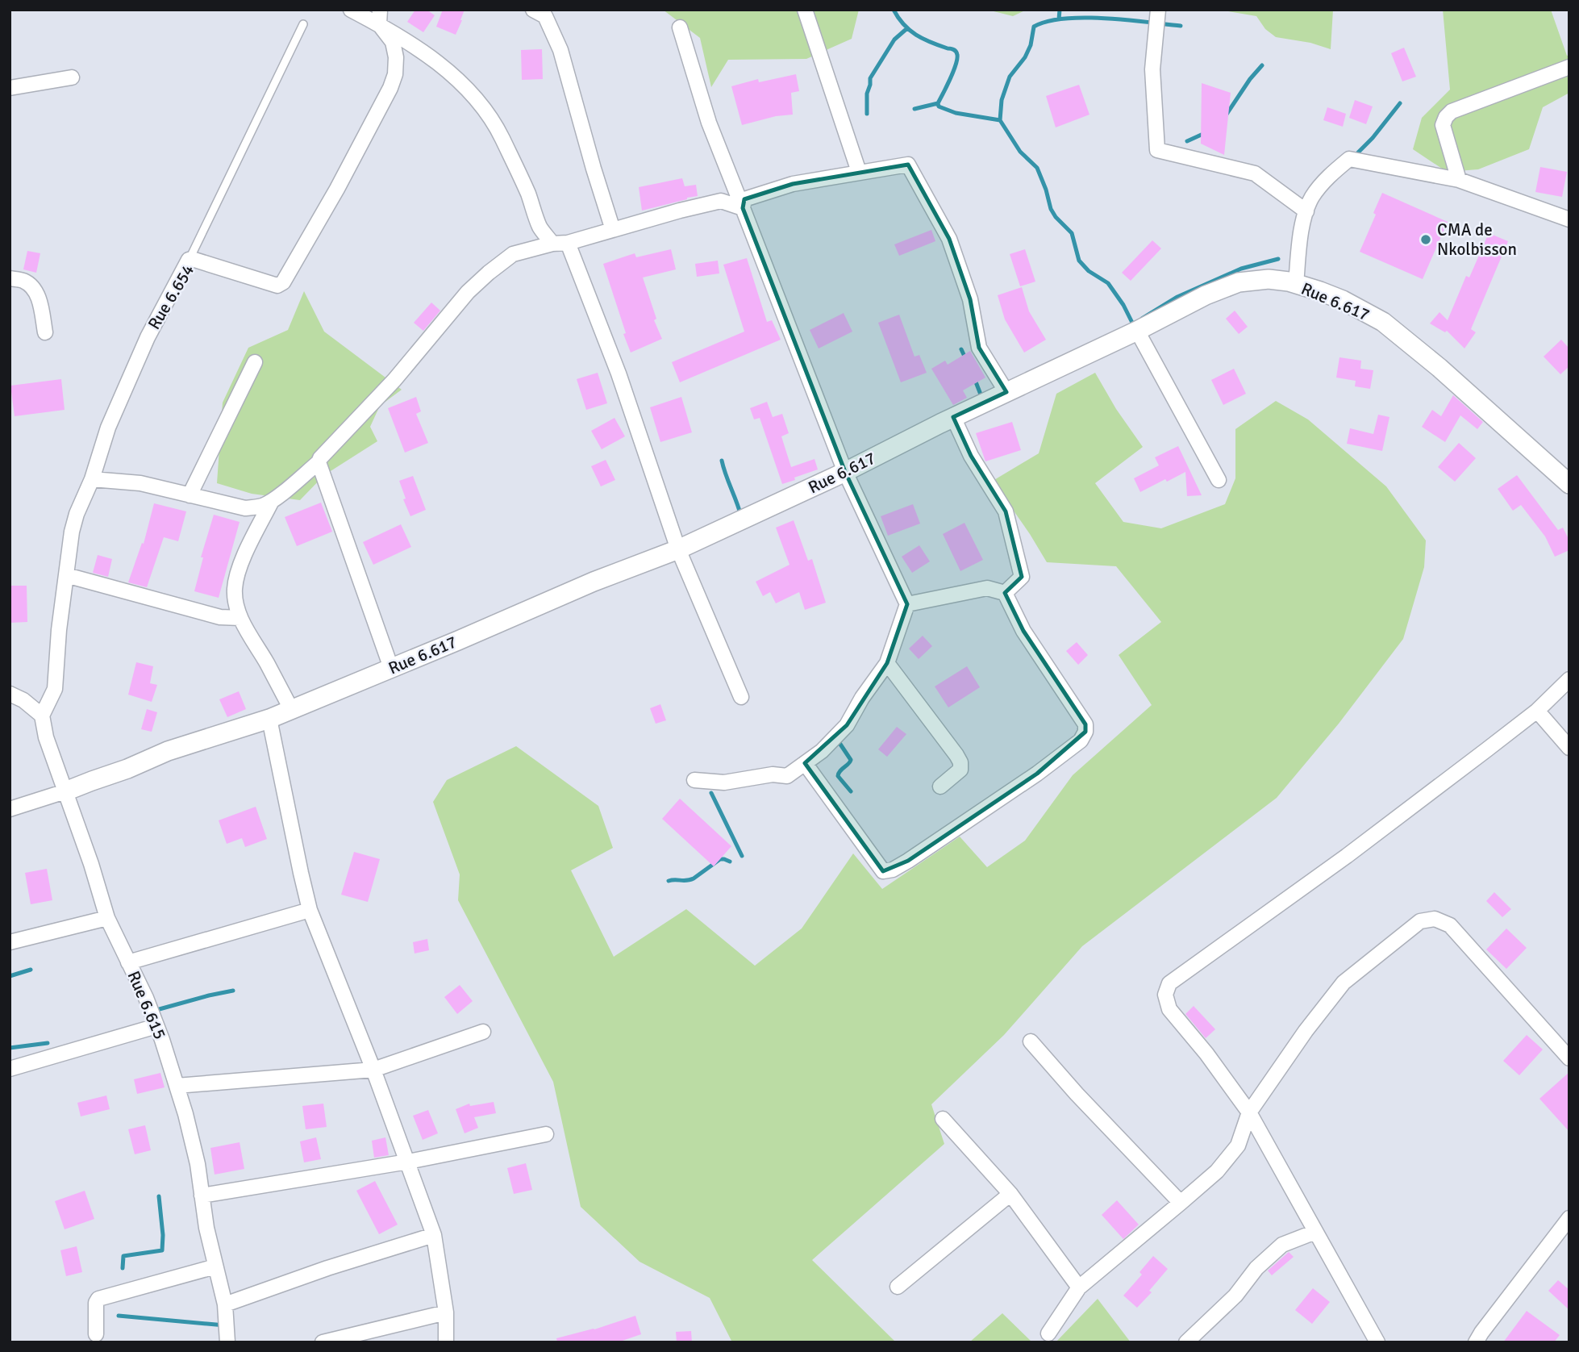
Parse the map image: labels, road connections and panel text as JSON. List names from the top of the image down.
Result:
{
  "streets": {
    "street": ["Rue 6.654", "Rue 6.617", "Rue 6.615"]
  },
  "crossings": [
    ["Rue 6.654", "Rue 6.615"],
    ["Rue 6.617", "Rue 6.615"]
  ],
  "places": ["CMA de Nkolbisson"]
}
